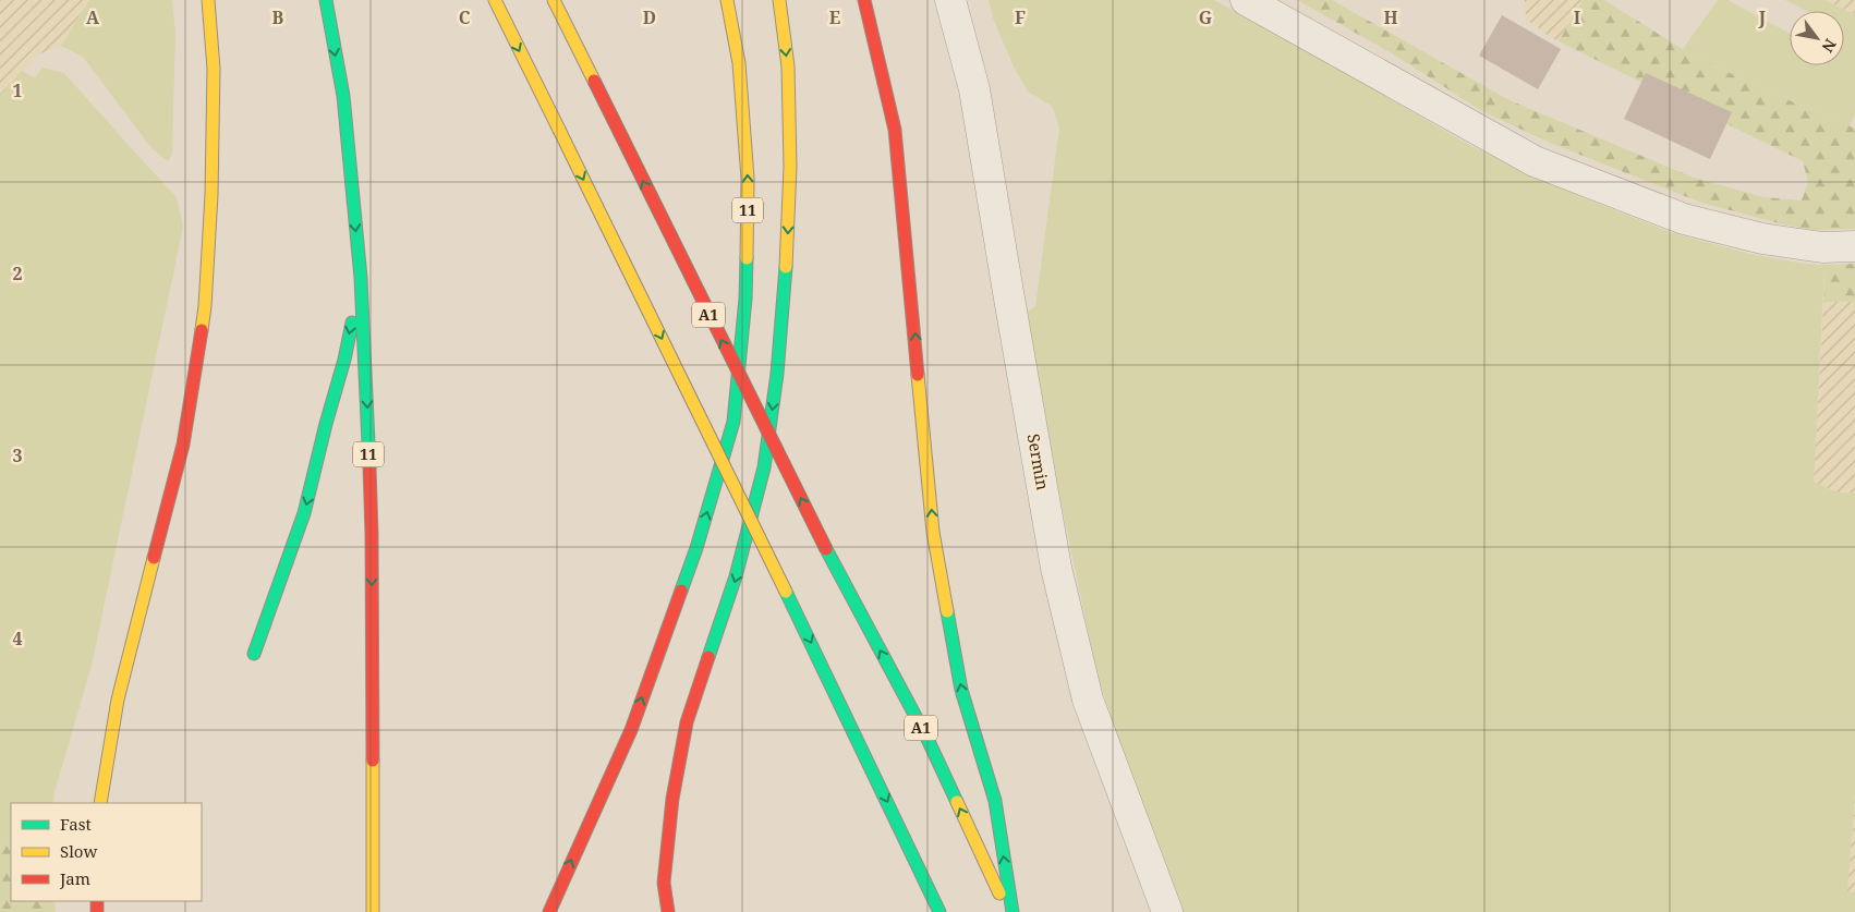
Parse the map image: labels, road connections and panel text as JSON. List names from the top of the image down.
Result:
{
  "streets": {
    "main road": ["11", "A1"],
    "street": ["Sermin"]
  },
  "legend": ["Fast", "Slow", "Jam"],
  "north": "bottom right",
  "grid": {
    "columns": [
      "A",
      "B",
      "C",
      "D",
      "E",
      "F",
      "G",
      "H",
      "I",
      "J"
    ],
    "rows": [
      "1",
      "2",
      "3",
      "4"
    ]
  }
}
